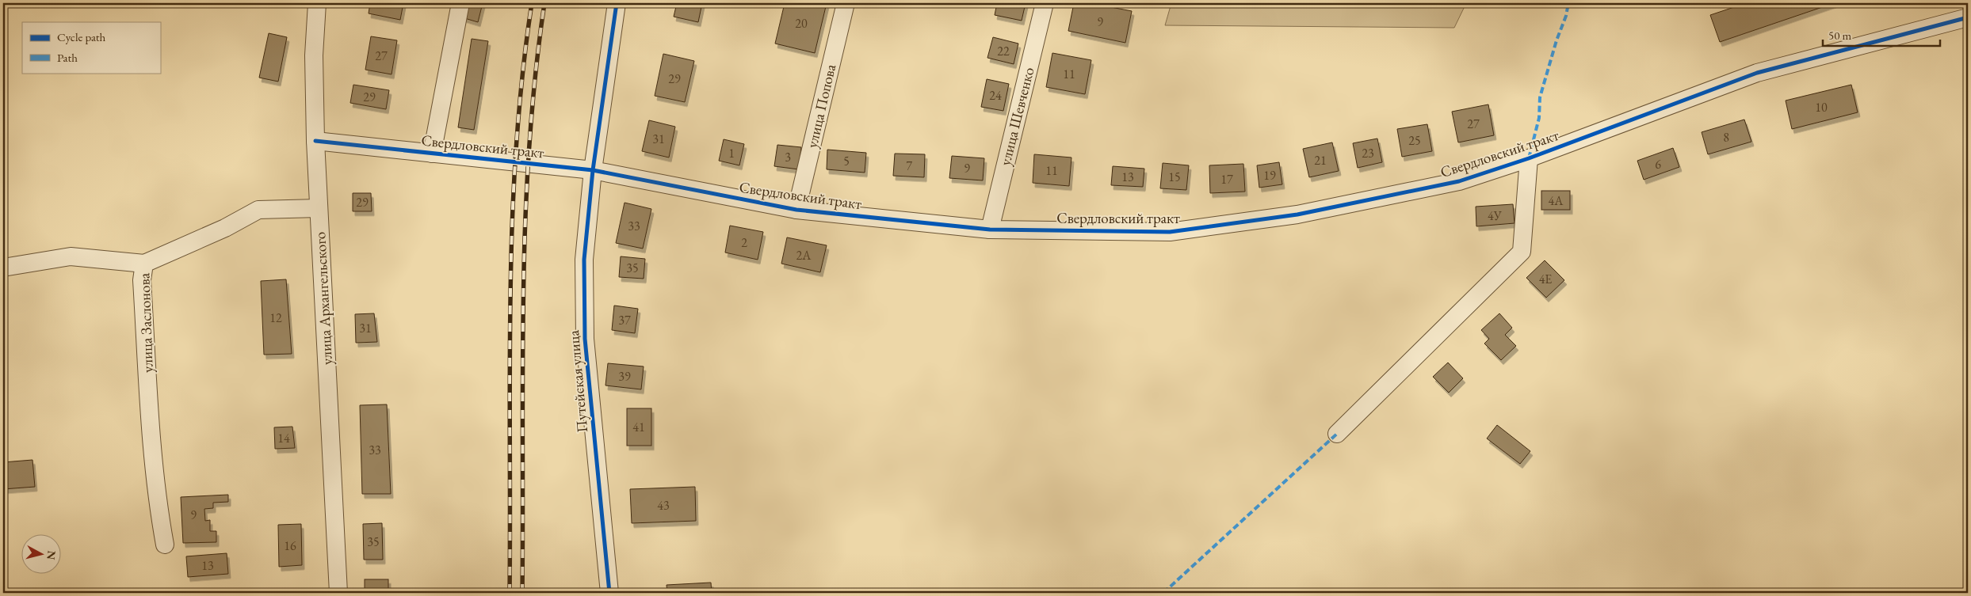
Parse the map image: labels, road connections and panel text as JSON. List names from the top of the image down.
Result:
{
  "streets": {
    "street": [
      "улица Попова",
      "улица Шевченко",
      "Свердловский тракт",
      "улица Архангельского",
      "улица Заслонова",
      "Путейская улица"
    ]
  },
  "crossings": [
    ["улица Попова", "Свердловский тракт"],
    ["улица Шевченко", "Свердловский тракт"],
    ["Свердловский тракт", "улица Архангельского"],
    ["Свердловский тракт", "Путейская улица"],
    ["улица Архангельского", "улица Заслонова"]
  ],
  "house_numbers": [
    "9",
    "20",
    "22",
    "27",
    "11",
    "29",
    "24",
    "29",
    "10",
    "27",
    "8",
    "31",
    "25",
    "1",
    "23",
    "3",
    "21",
    "5",
    "6",
    "7",
    "9",
    "11",
    "19",
    "13",
    "15",
    "17",
    "4А",
    "29",
    "4У",
    "33",
    "2",
    "2А",
    "35",
    "4Е",
    "12",
    "37",
    "31",
    "39",
    "41",
    "14",
    "33",
    "43",
    "9",
    "35",
    "16",
    "13"
  ],
  "legend": ["Cycle path", "Path"],
  "scale_bar": "50 m",
  "north": "right"
}
